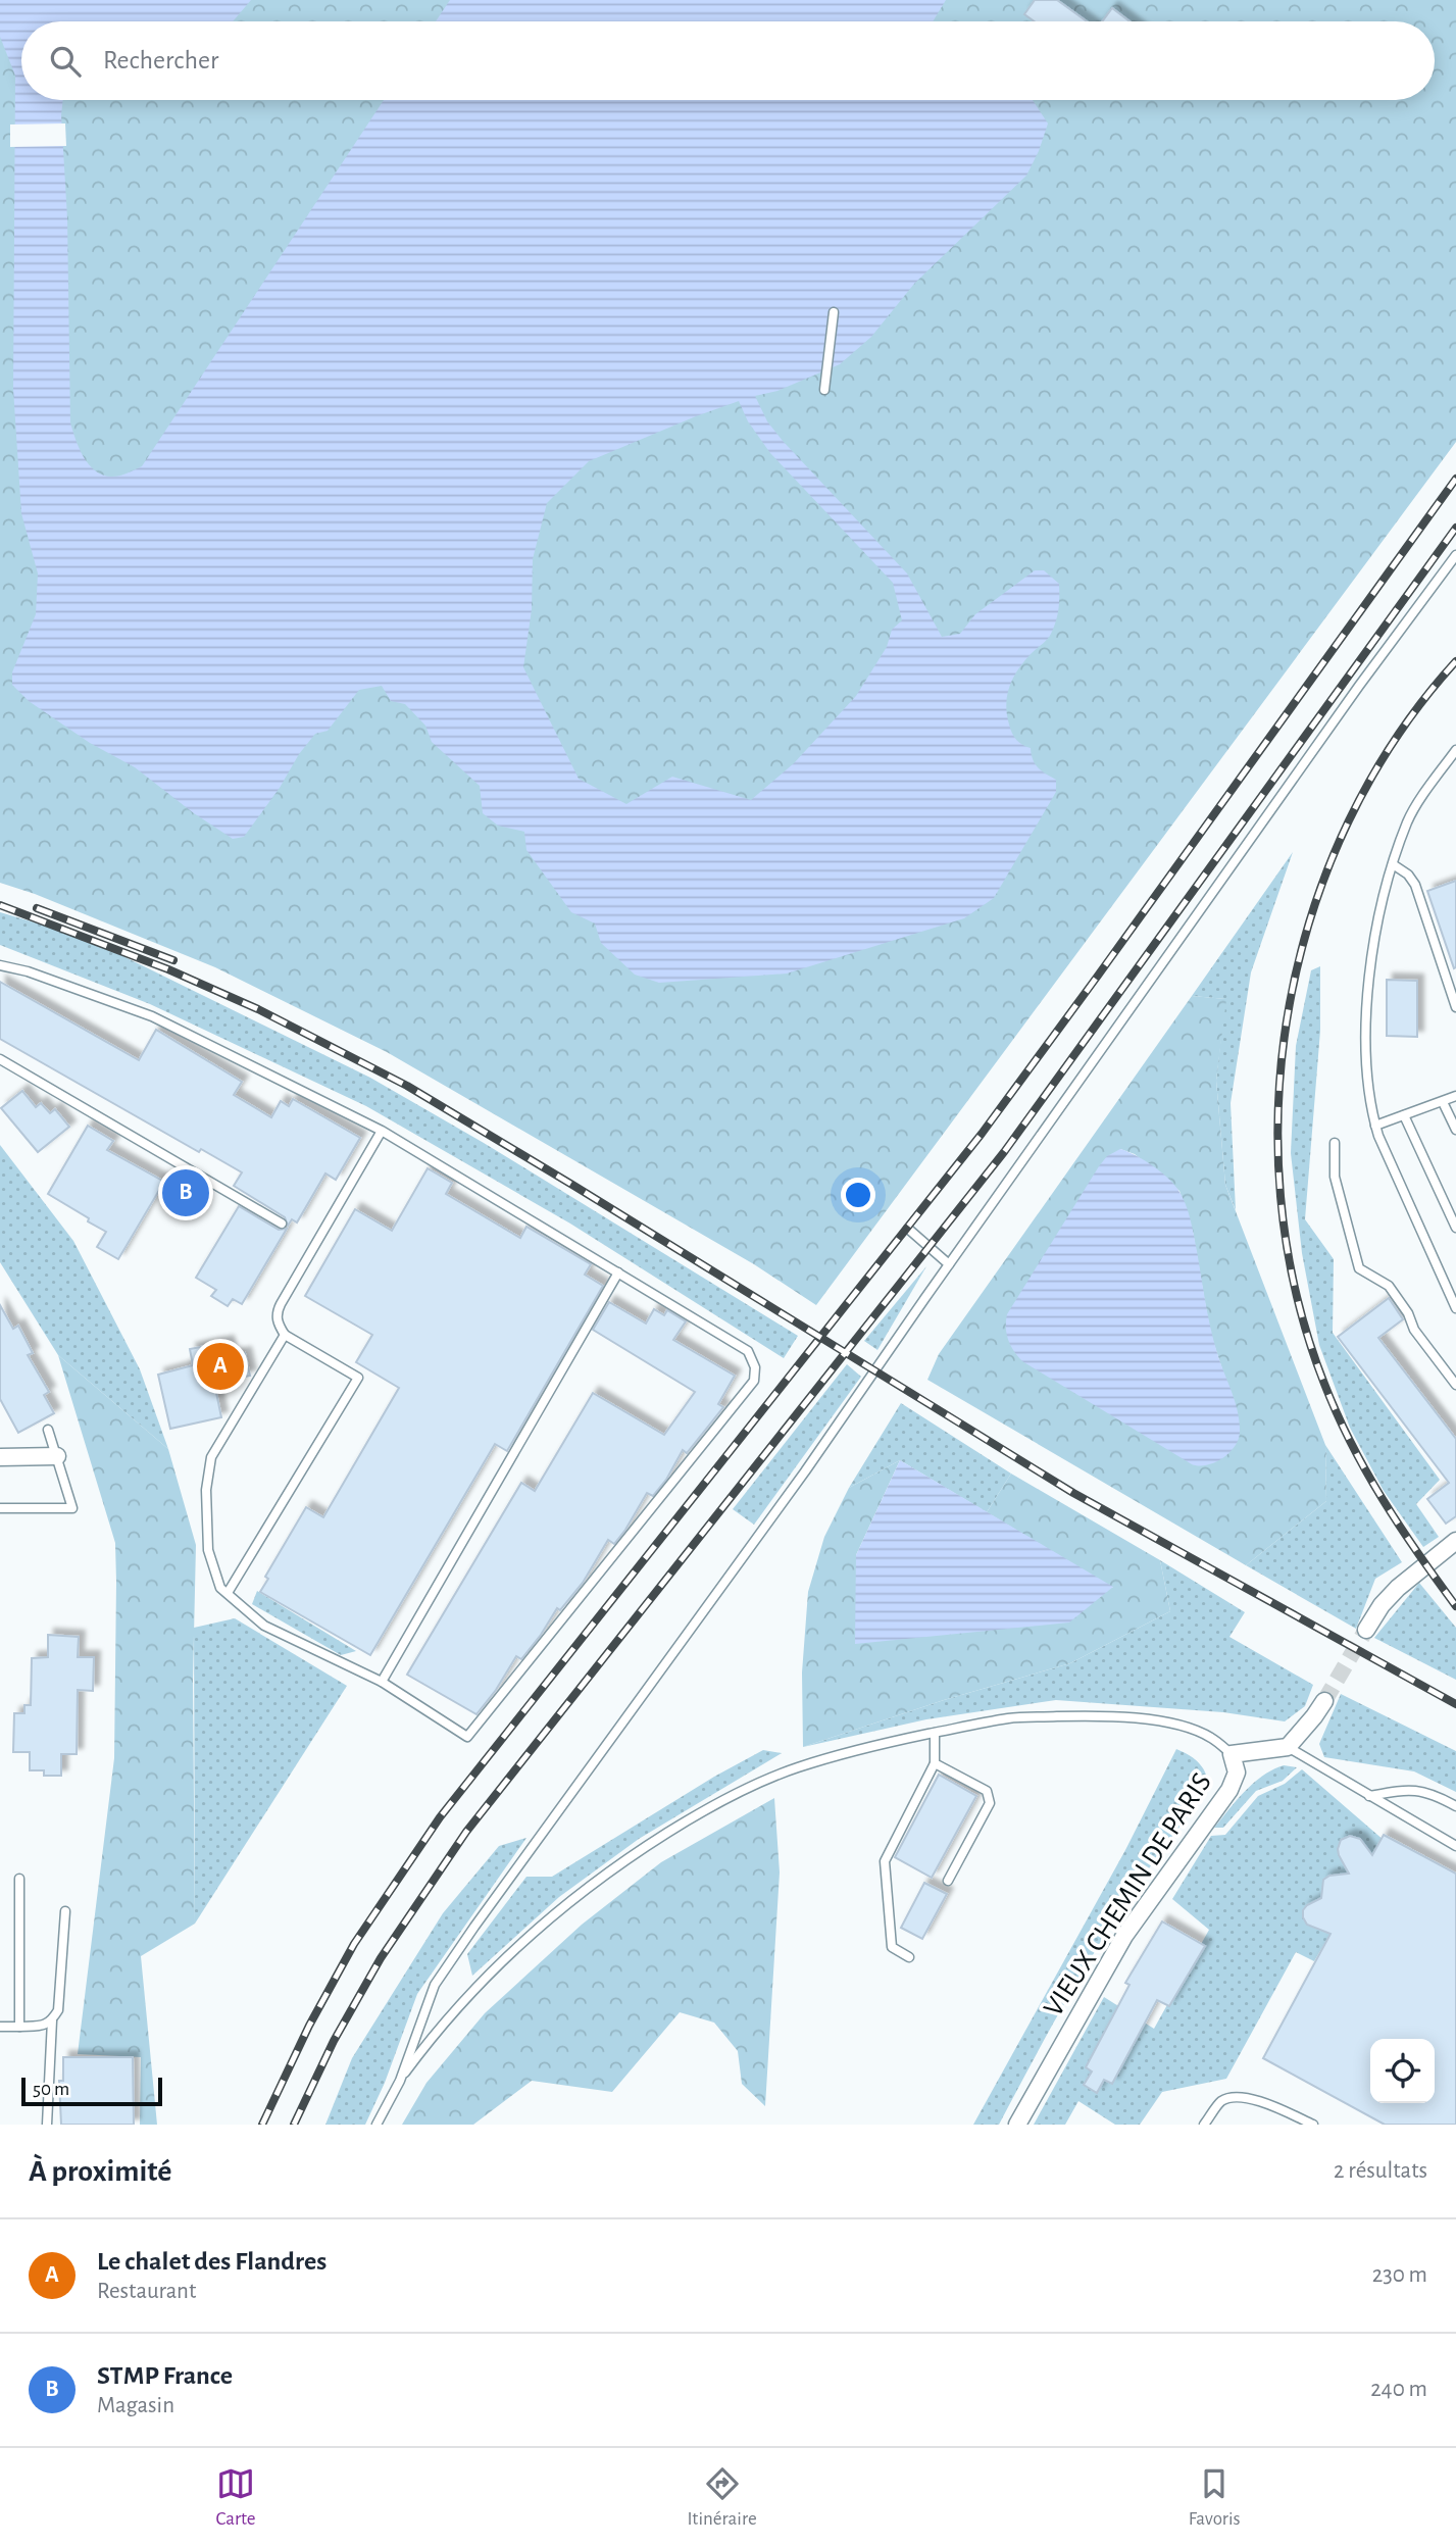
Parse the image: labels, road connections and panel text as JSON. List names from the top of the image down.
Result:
{
  "streets": {
    "street": ["VIEUX CHEMIN DE PARIS"]
  },
  "scale_bar": "50 m",
  "page": {
    "search": "Rechercher",
    "pins": ["B", "A"],
    "scale": "50 m",
    "heading": ["À proximité", "2 résultats"],
    "list": [
      {
        "mark": "A",
        "name": "Le chalet des Flandres",
        "note": "Restaurant",
        "value": "230 m"
      },
      {
        "mark": "B",
        "name": "STMP France",
        "note": "Magasin",
        "value": "240 m"
      }
    ],
    "nav": ["Carte", "Itinéraire", "Favoris"]
  }
}
